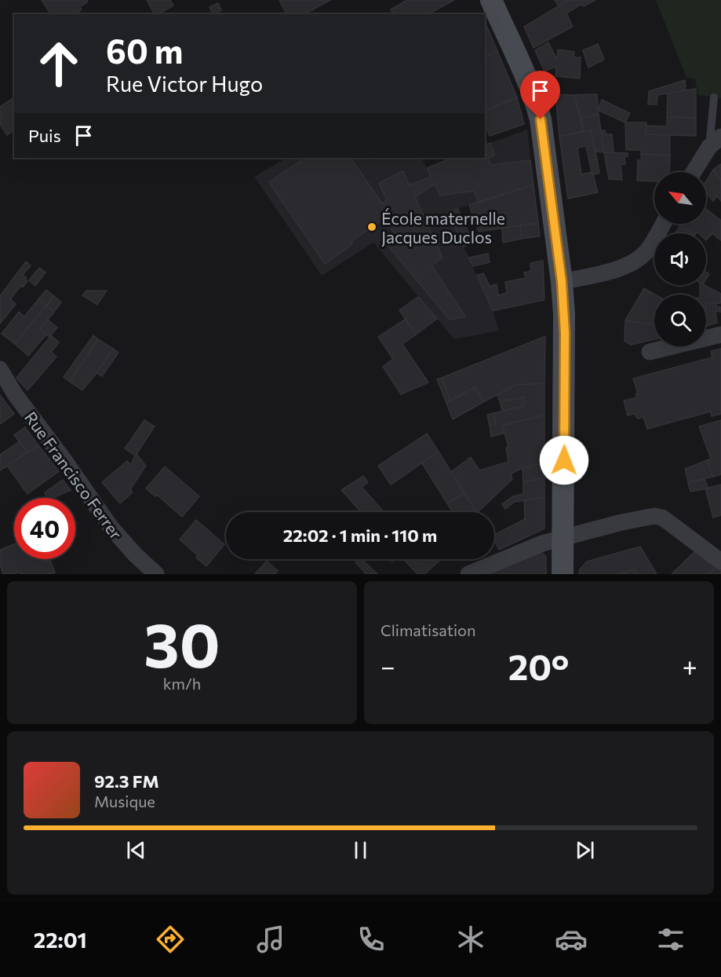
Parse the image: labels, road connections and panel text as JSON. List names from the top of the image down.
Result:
{
  "streets": {
    "street": ["Rue Francisco Ferrer"]
  },
  "places": ["École maternelle Jacques Duclos"],
  "north": "top left",
  "page": {
    "turn": ["60 m", "Rue Victor Hugo"],
    "then": "Puis",
    "limit": "40",
    "trip": "22:02 · 1 min · 110 m",
    "tile": [
      ["30", "km/h"],
      "Climatisation"
    ],
    "heat": ["−", "20°", "+"],
    "song": ["92.3 FM", "Musique"],
    "tabs": "22:01"
  }
}
